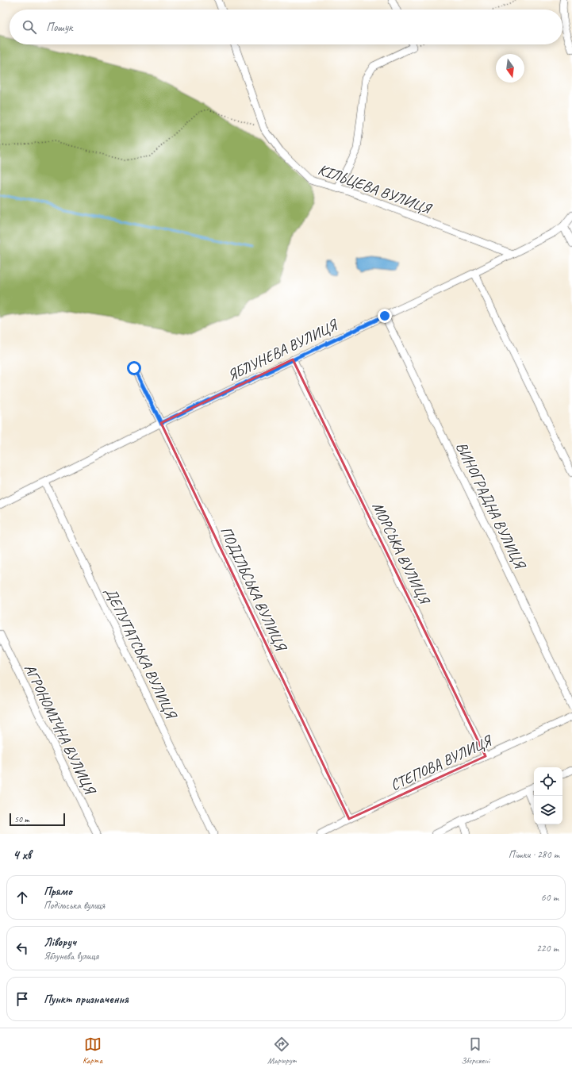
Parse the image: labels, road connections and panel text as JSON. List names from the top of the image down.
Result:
{
  "streets": {
    "street": [
      "КІЛЬЦЕВА ВУЛИЦЯ",
      "ЯБЛУНЕВА ВУЛИЦЯ",
      "ВИНОГРАДНА ВУЛИЦЯ",
      "МОРСЬКА ВУЛИЦЯ",
      "ПОДІЛЬСЬКА ВУЛИЦЯ",
      "ДЕПУТАТСЬКА ВУЛИЦЯ",
      "АГРОНОМІЧНА ВУЛИЦЯ",
      "СТЕПОВА ВУЛИЦЯ"
    ]
  },
  "crossings": [
    ["КІЛЬЦЕВА ВУЛИЦЯ", "ЯБЛУНЕВА ВУЛИЦЯ"],
    ["ЯБЛУНЕВА ВУЛИЦЯ", "ВИНОГРАДНА ВУЛИЦЯ"],
    ["ЯБЛУНЕВА ВУЛИЦЯ", "МОРСЬКА ВУЛИЦЯ"],
    ["ЯБЛУНЕВА ВУЛИЦЯ", "ПОДІЛЬСЬКА ВУЛИЦЯ"],
    ["ЯБЛУНЕВА ВУЛИЦЯ", "ДЕПУТАТСЬКА ВУЛИЦЯ"],
    ["МОРСЬКА ВУЛИЦЯ", "СТЕПОВА ВУЛИЦЯ"],
    ["ПОДІЛЬСЬКА ВУЛИЦЯ", "СТЕПОВА ВУЛИЦЯ"]
  ],
  "scale_bar": "50 m",
  "north": "bottom",
  "page": {
    "search": "Пошук",
    "scale": "50 m",
    "heading": ["4 хв", "Пішки · 280 m"],
    "list": [
      ["Прямо", "Подільська вулиця", "60 m"],
      ["Ліворуч", "Яблунева вулиця", "220 m"],
      "Пункт призначення"
    ],
    "nav": ["Карта", "Маршрут", "Збережені"]
  }
}
